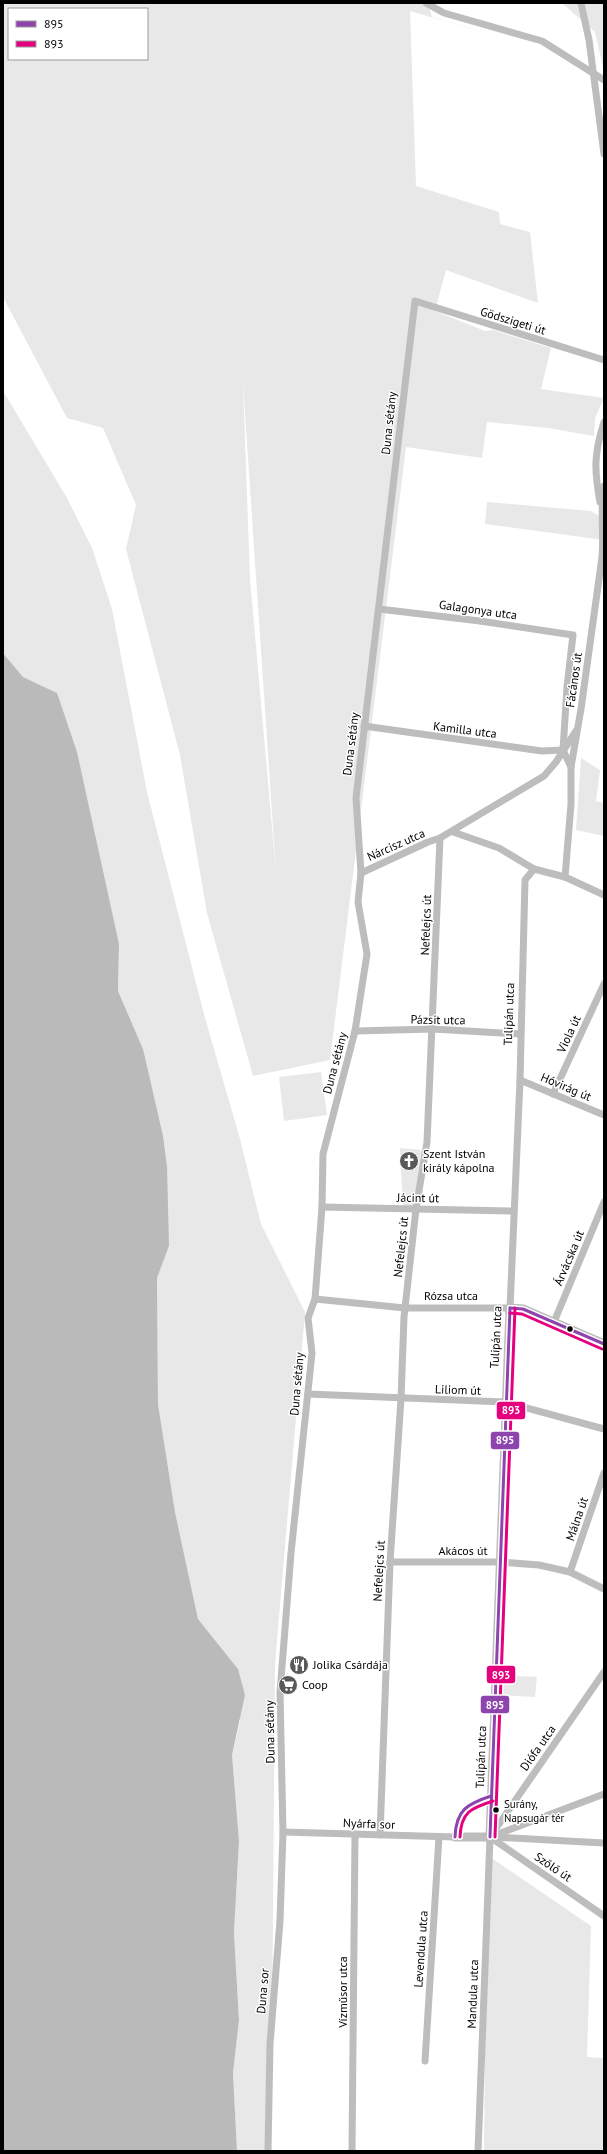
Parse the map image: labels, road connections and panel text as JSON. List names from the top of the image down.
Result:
{
  "streets": {
    "street": [
      "Gödszigeti út",
      "Duna sétány",
      "Galagonya utca",
      "Fácános út",
      "Kamilla utca",
      "Nárcisz utca",
      "Nefelejcs út",
      "Tulipán utca",
      "Pázsit utca",
      "Viola út",
      "Hóvirág út",
      "Jácint út",
      "Árvácska út",
      "Rózsa utca",
      "Liliom út",
      "Málna út",
      "Akácos út",
      "Diófa utca",
      "Nyárfa sor",
      "Szőlő út",
      "Levendula utca",
      "Duna sor",
      "Vízműsor utca",
      "Mandula utca"
    ]
  },
  "crossings": [
    ["Gödszigeti út", "Duna sétány"],
    ["Duna sétány", "Galagonya utca"],
    ["Duna sétány", "Kamilla utca"],
    ["Duna sétány", "Nárcisz utca"],
    ["Duna sétány", "Pázsit utca"],
    ["Duna sétány", "Jácint út"],
    ["Duna sétány", "Rózsa utca"],
    ["Duna sétány", "Liliom út"],
    ["Duna sétány", "Nyárfa sor"],
    ["Duna sétány", "Duna sor"],
    ["Galagonya utca", "Kamilla utca"],
    ["Nárcisz utca", "Nefelejcs út"],
    ["Nefelejcs út", "Pázsit utca"],
    ["Nefelejcs út", "Jácint út"],
    ["Nefelejcs út", "Rózsa utca"],
    ["Nefelejcs út", "Liliom út"],
    ["Nefelejcs út", "Akácos út"],
    ["Nefelejcs út", "Nyárfa sor"],
    ["Tulipán utca", "Pázsit utca"],
    ["Tulipán utca", "Hóvirág út"],
    ["Tulipán utca", "Jácint út"],
    ["Tulipán utca", "Rózsa utca"],
    ["Tulipán utca", "Liliom út"],
    ["Tulipán utca", "Akácos út"],
    ["Tulipán utca", "Diófa utca"],
    ["Tulipán utca", "Szőlő út"],
    ["Tulipán utca", "Mandula utca"],
    ["Viola út", "Hóvirág út"],
    ["Árvácska út", "Rózsa utca"],
    ["Málna út", "Akácos út"],
    ["Diófa utca", "Szőlő út"],
    ["Diófa utca", "Mandula utca"],
    ["Nyárfa sor", "Levendula utca"],
    ["Nyárfa sor", "Duna sor"],
    ["Nyárfa sor", "Vízműsor utca"],
    ["Szőlő út", "Mandula utca"]
  ],
  "places": {
    "church": ["Szent István király kápolna"],
    "restaurant": ["Jolika Csárdája"],
    "supermarket": ["Coop"],
    "other": ["Surány, Napsugár tér"]
  },
  "lines": ["transit line 895", "transit line 893"],
  "legend": ["895", "893"]
}
